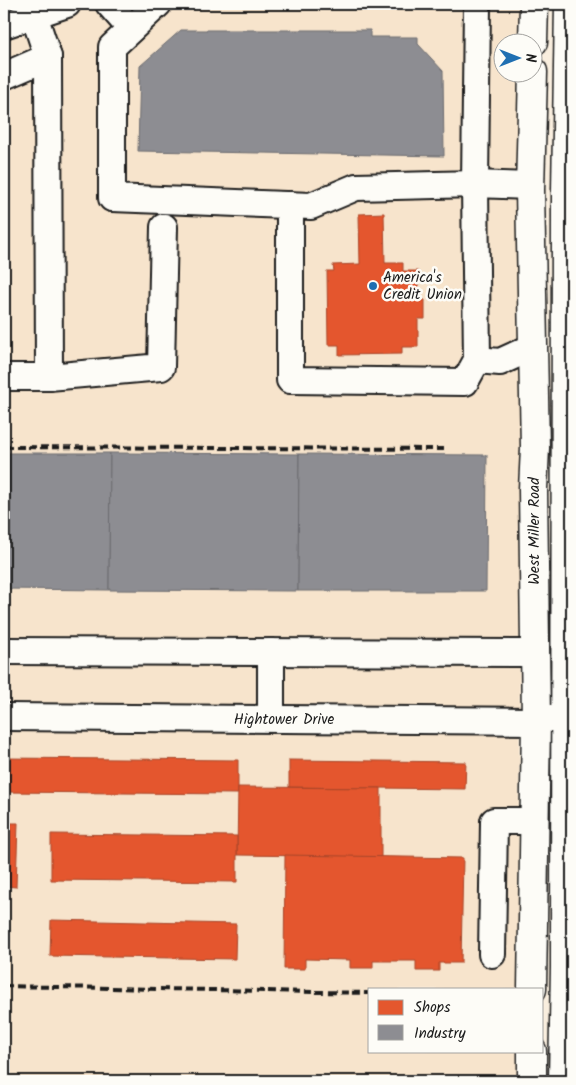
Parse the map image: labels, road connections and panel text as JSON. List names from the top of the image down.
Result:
{
  "streets": {
    "main road": ["West Miller Road"],
    "street": ["Hightower Drive"]
  },
  "crossings": [
    ["West Miller Road", "Hightower Drive"]
  ],
  "places": ["America's Credit Union"],
  "legend": ["Shops", "Industry"],
  "north": "right"
}
